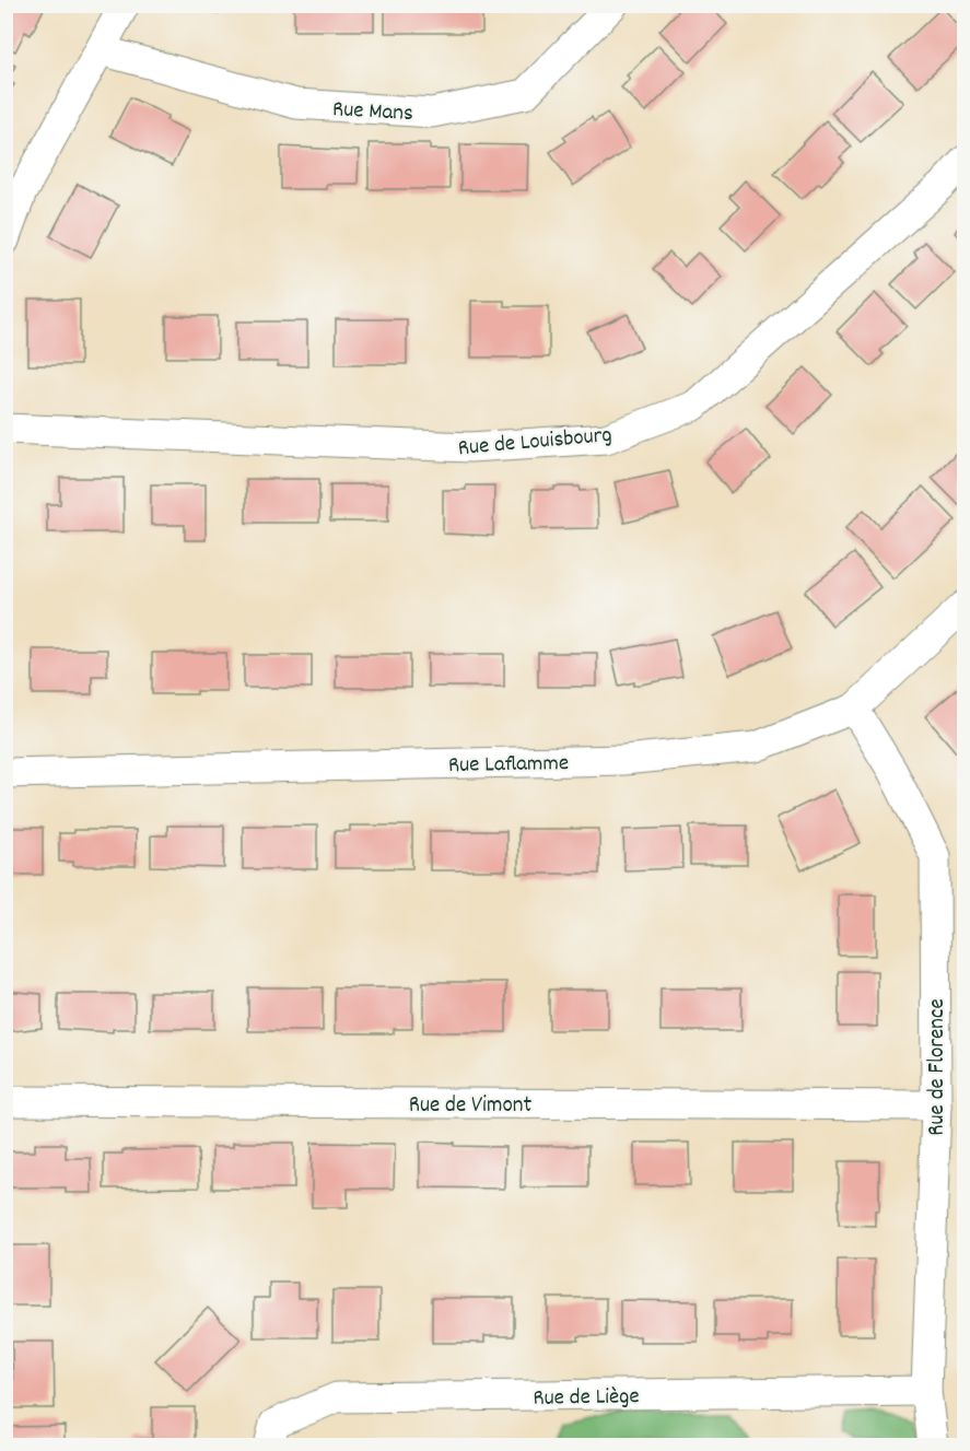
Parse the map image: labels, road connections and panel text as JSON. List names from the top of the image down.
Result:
{
  "streets": {
    "street": [
      "Rue Mans",
      "Rue de Louisbourg",
      "Rue Laflamme",
      "Rue de Florence",
      "Rue de Vimont",
      "Rue de Liège"
    ]
  },
  "crossings": [
    ["Rue Laflamme", "Rue de Florence"],
    ["Rue de Florence", "Rue de Vimont"],
    ["Rue de Florence", "Rue de Liège"]
  ]
}
